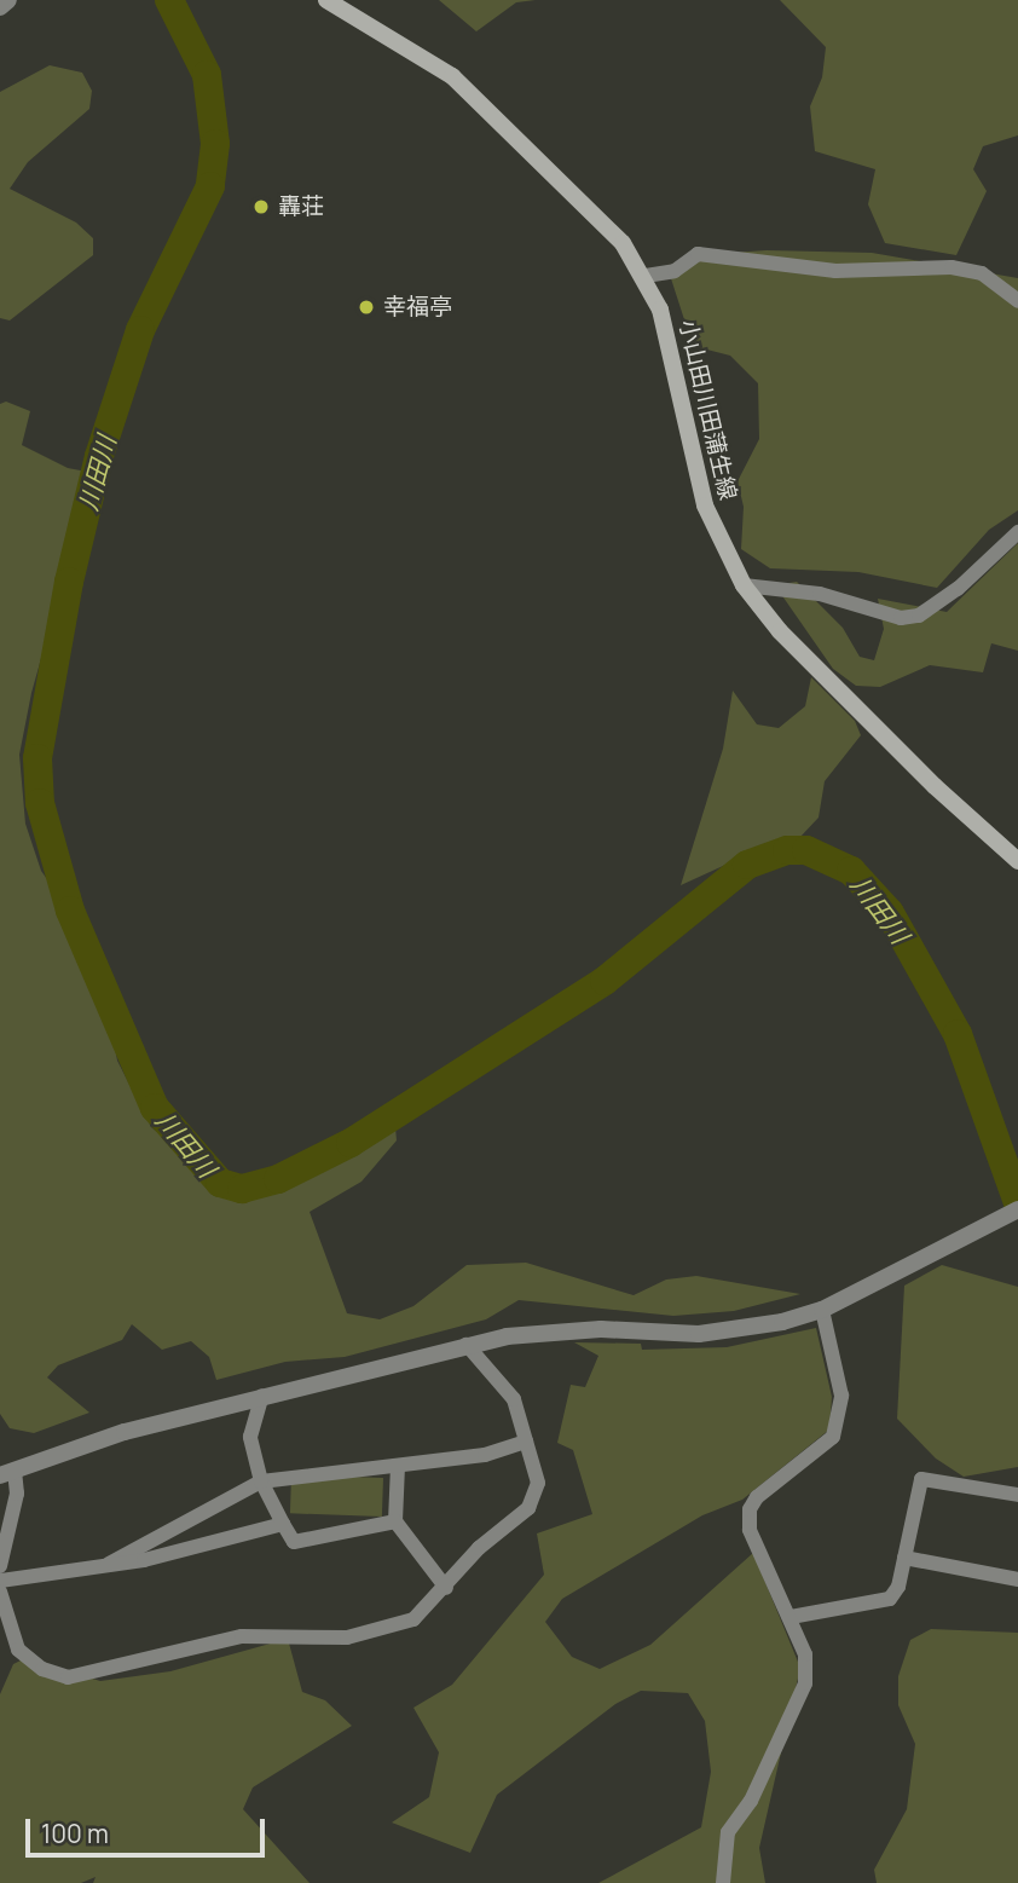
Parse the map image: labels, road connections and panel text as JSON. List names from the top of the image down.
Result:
{
  "streets": {
    "main road": ["小山田川田蒲生線"]
  },
  "water": ["川田川"],
  "places": ["轟荘", "幸福亭"],
  "scale_bar": "100 m"
}
